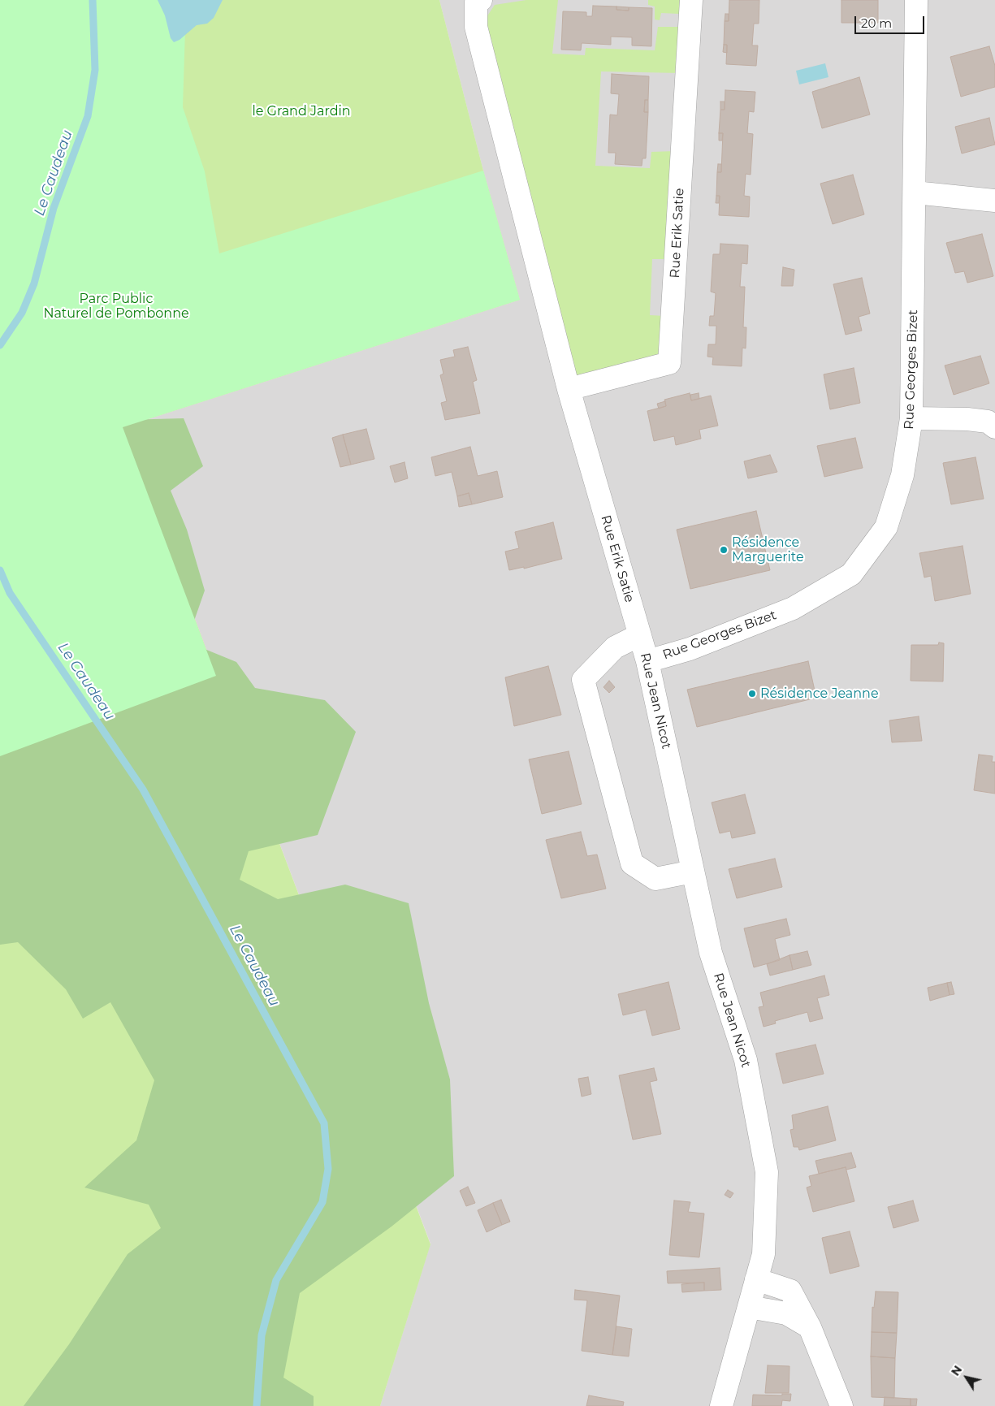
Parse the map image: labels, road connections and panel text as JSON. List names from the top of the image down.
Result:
{
  "streets": {
    "street": ["Rue Erik Satie", "Rue Georges Bizet", "Rue Jean Nicot"]
  },
  "crossings": [
    ["Rue Erik Satie", "Rue Jean Nicot"],
    ["Rue Georges Bizet", "Rue Jean Nicot"]
  ],
  "water": ["Le Caudeau"],
  "parks": ["le Grand Jardin", "Parc Public Naturel de Pombonne"],
  "places": ["Résidence Marguerite", "Résidence Jeanne"],
  "scale_bar": "20 m",
  "north": "top left"
}
